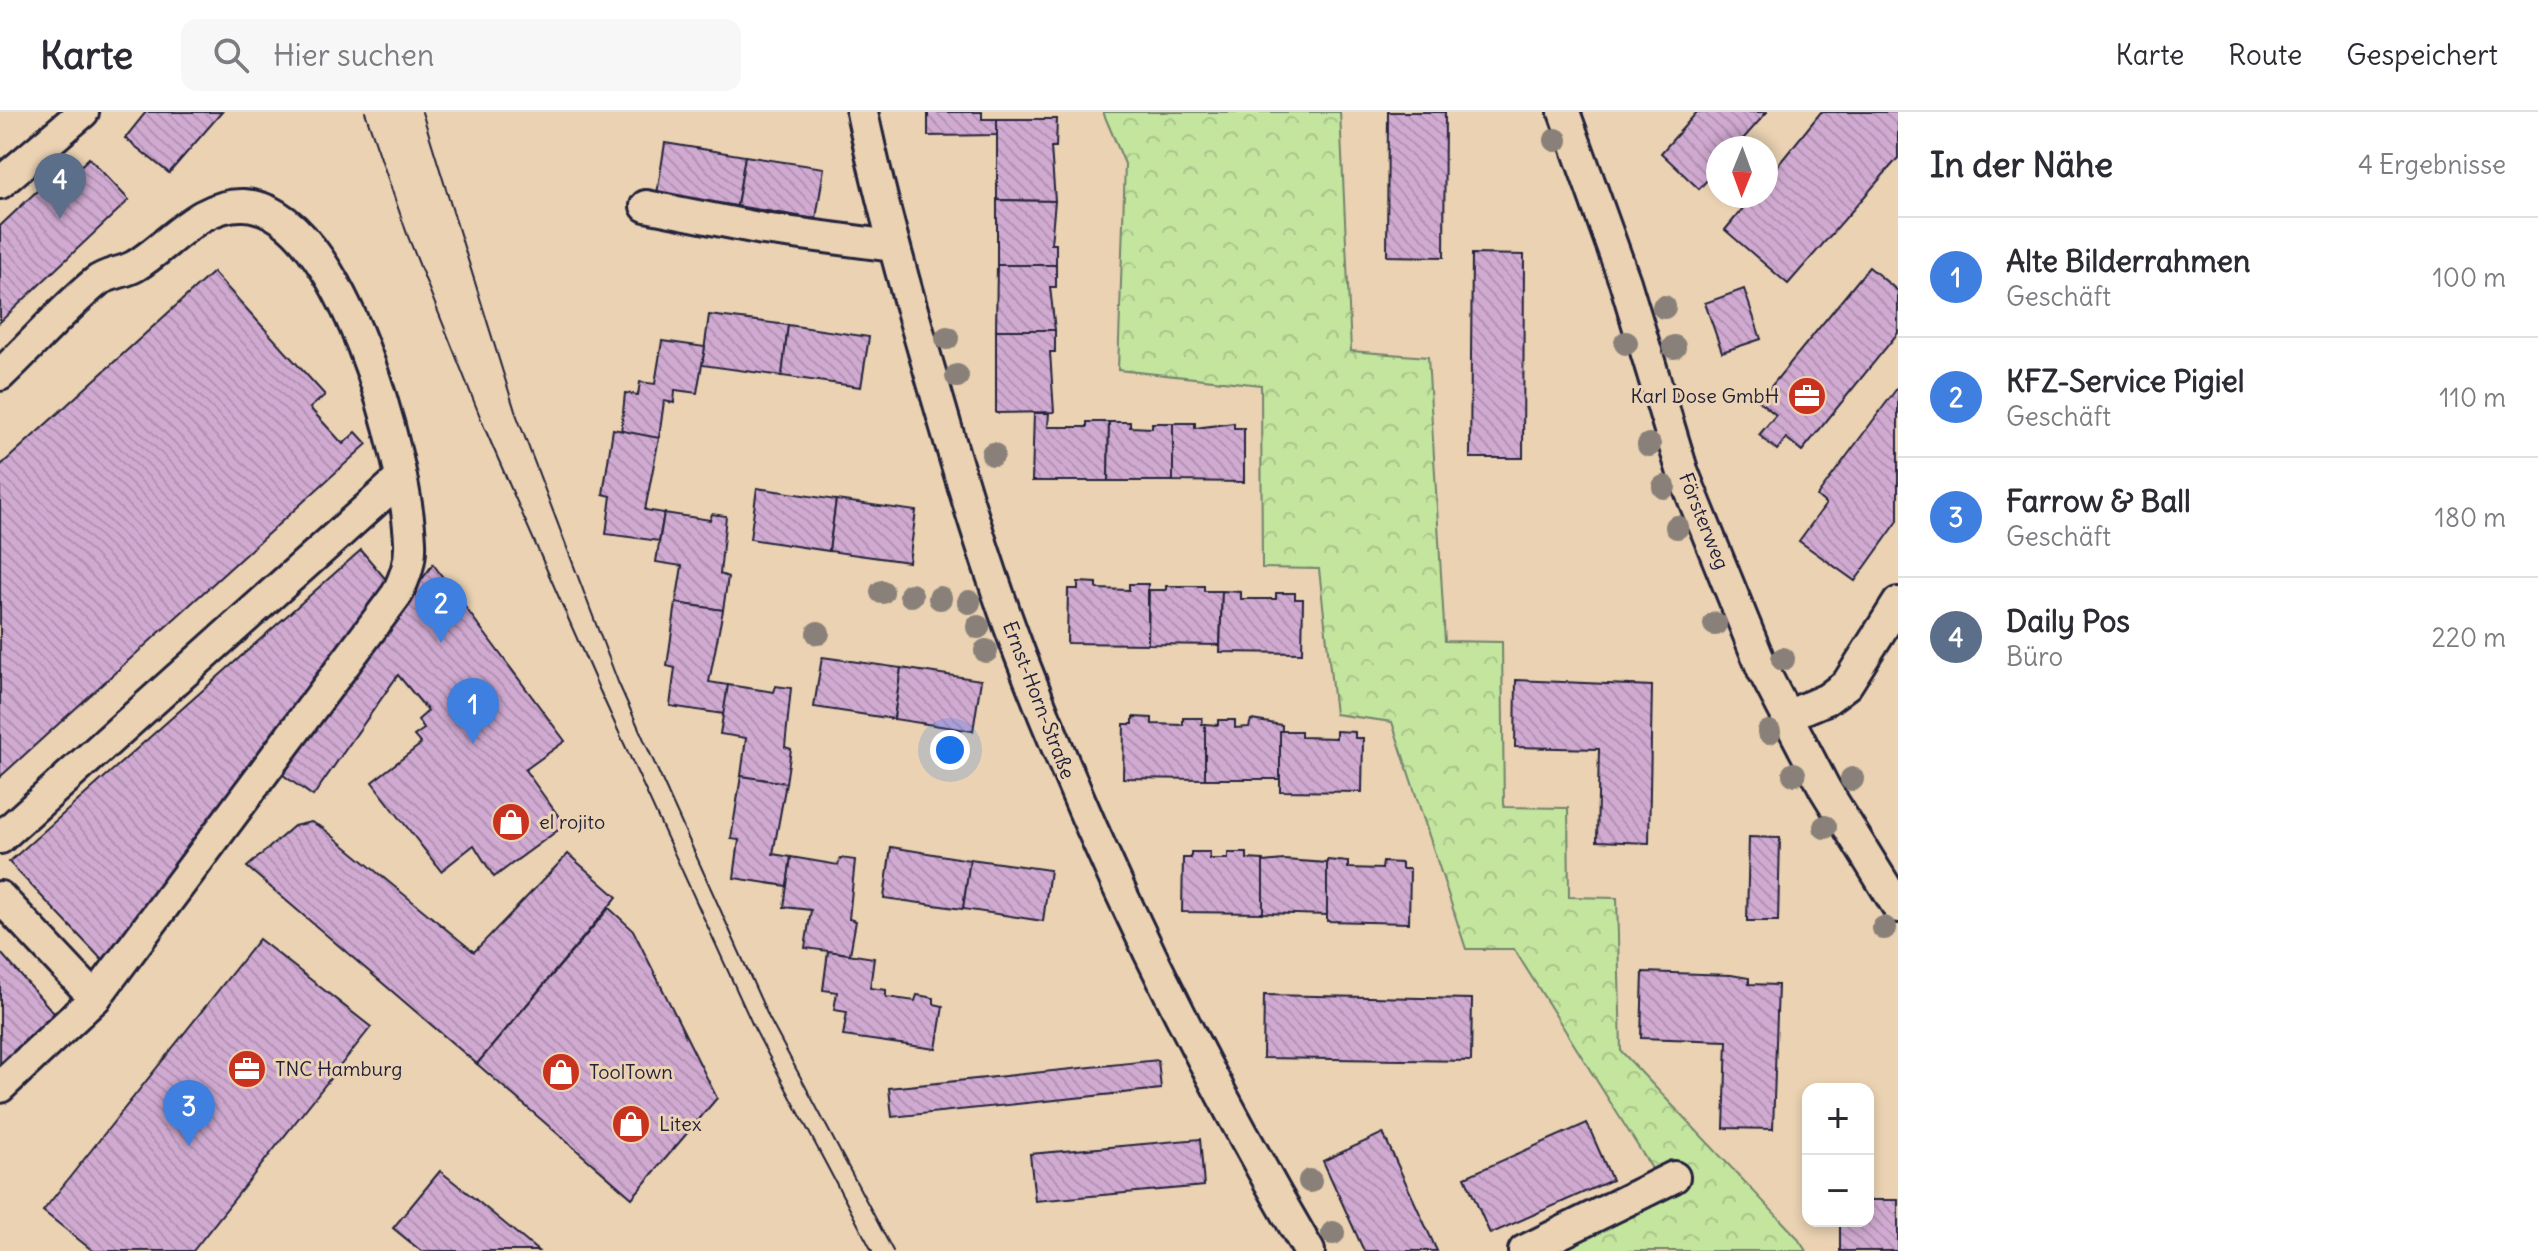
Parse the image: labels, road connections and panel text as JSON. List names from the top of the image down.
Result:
{
  "streets": {
    "street": ["Försterweg", "Ernst-Horn-Straße"]
  },
  "places": {
    "office": ["Karl Dose GmbH", "TNC Hamburg"],
    "shop": ["el rojito", "ToolTown", "Litex"]
  },
  "north": "bottom",
  "page": {
    "header": "Karte",
    "search": "Hier suchen",
    "nav": ["Karte", "Route", "Gespeichert"],
    "heading": ["In der Nähe", "4 Ergebnisse"],
    "pins": [
      "4",
      "2",
      "1",
      "3"
    ],
    "list": [
      {
        "mark": "1",
        "name": "Alte Bilderrahmen",
        "note": "Geschäft",
        "value": "100 m"
      },
      {
        "mark": "2",
        "name": "KFZ-Service Pigiel",
        "note": "Geschäft",
        "value": "110 m"
      },
      {
        "mark": "3",
        "name": "Farrow & Ball",
        "note": "Geschäft",
        "value": "180 m"
      },
      {
        "mark": "4",
        "name": "Daily Pos",
        "note": "Büro",
        "value": "220 m"
      }
    ],
    "map_buttons": ["+", "−"]
  }
}
